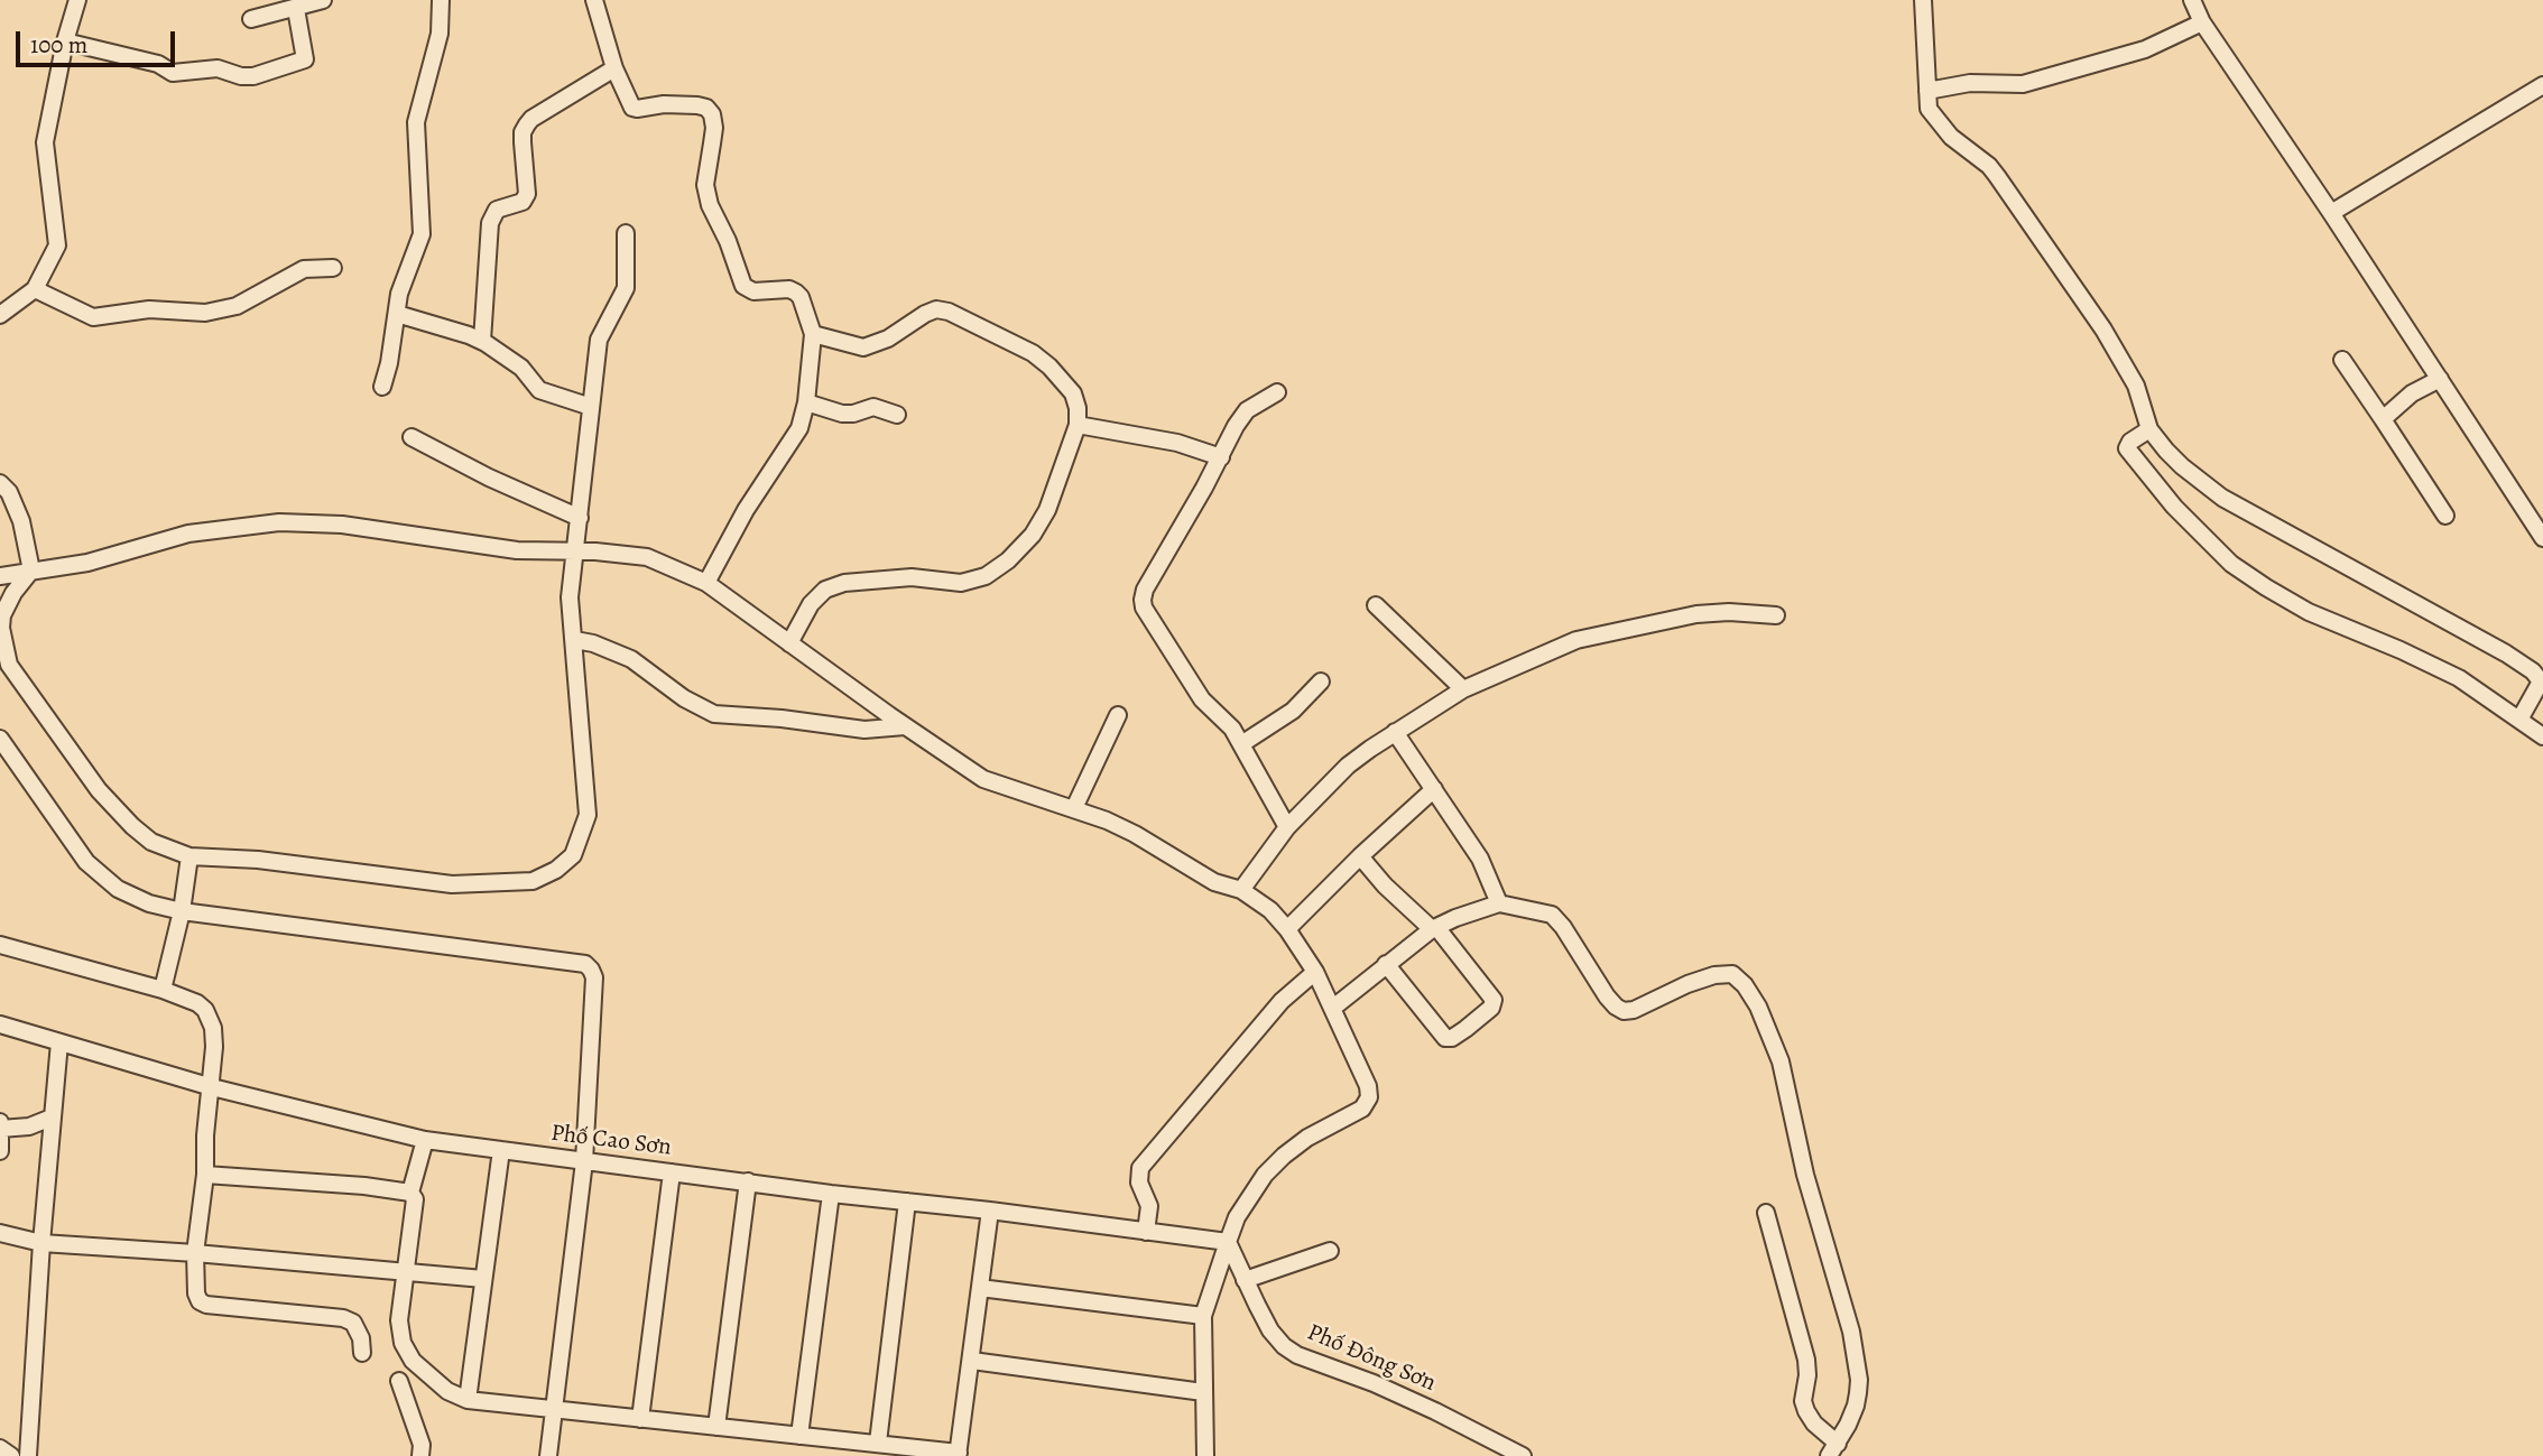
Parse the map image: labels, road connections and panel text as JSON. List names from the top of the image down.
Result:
{
  "streets": {
    "street": ["Phố Cao Sơn", "Phố Đông Sơn"]
  },
  "crossings": [
    ["Phố Cao Sơn", "Phố Đông Sơn"]
  ],
  "scale_bar": "100 m"
}
